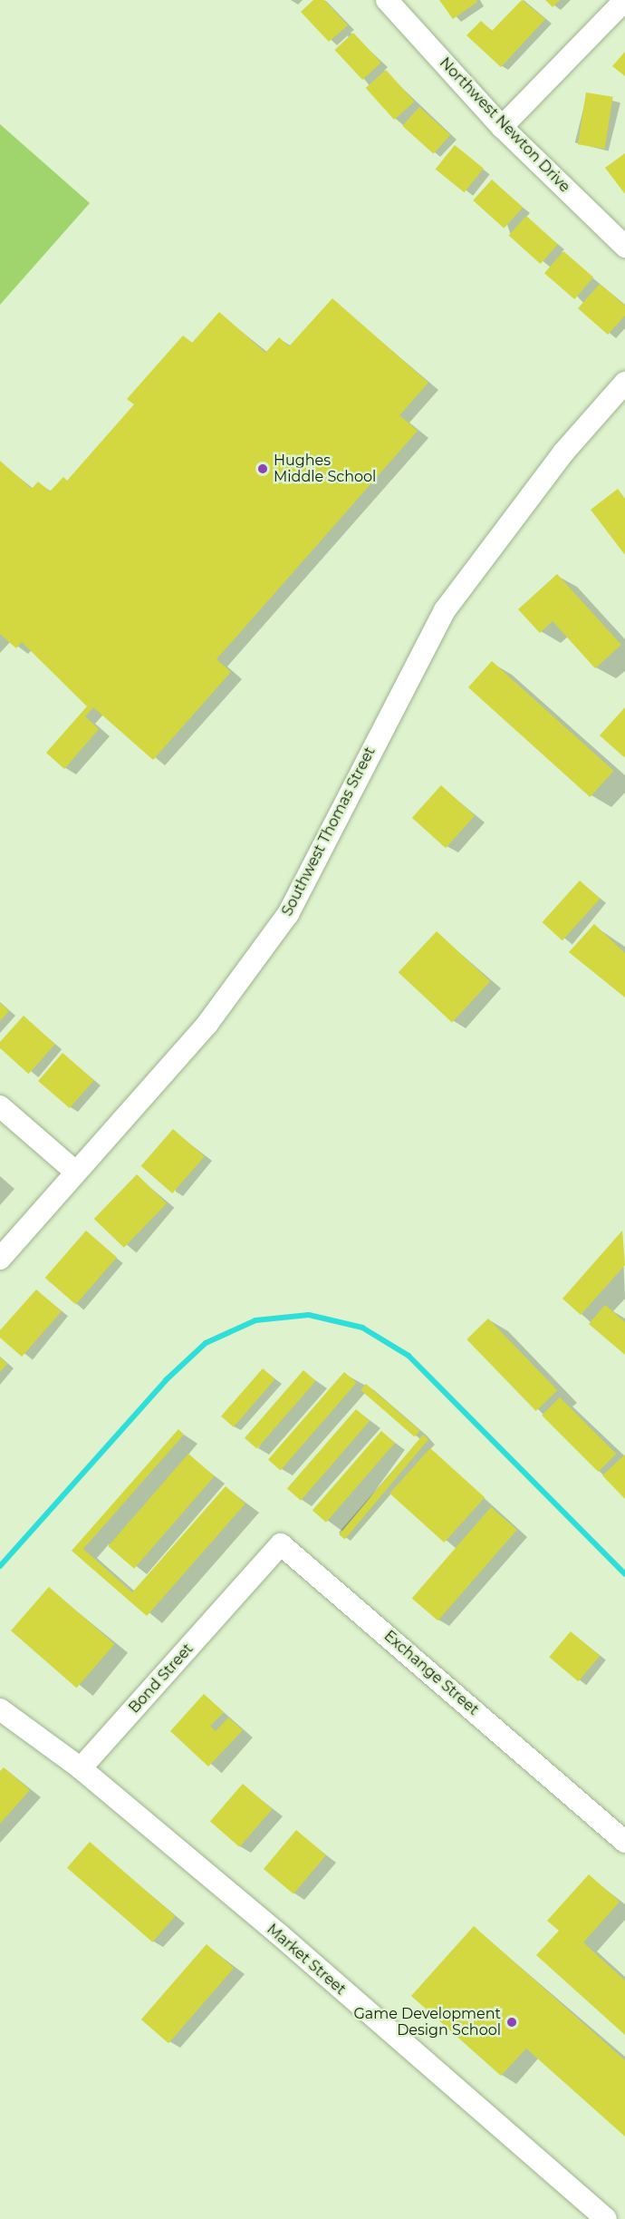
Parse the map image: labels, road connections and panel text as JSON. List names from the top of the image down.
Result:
{
  "streets": {
    "street": [
      "Northwest Newton Drive",
      "Southwest Thomas Street",
      "Exchange Street",
      "Bond Street",
      "Market Street"
    ]
  },
  "crossings": [
    ["Exchange Street", "Bond Street"],
    ["Bond Street", "Market Street"]
  ],
  "places": ["Hughes Middle School", "Game Development Design School"]
}
